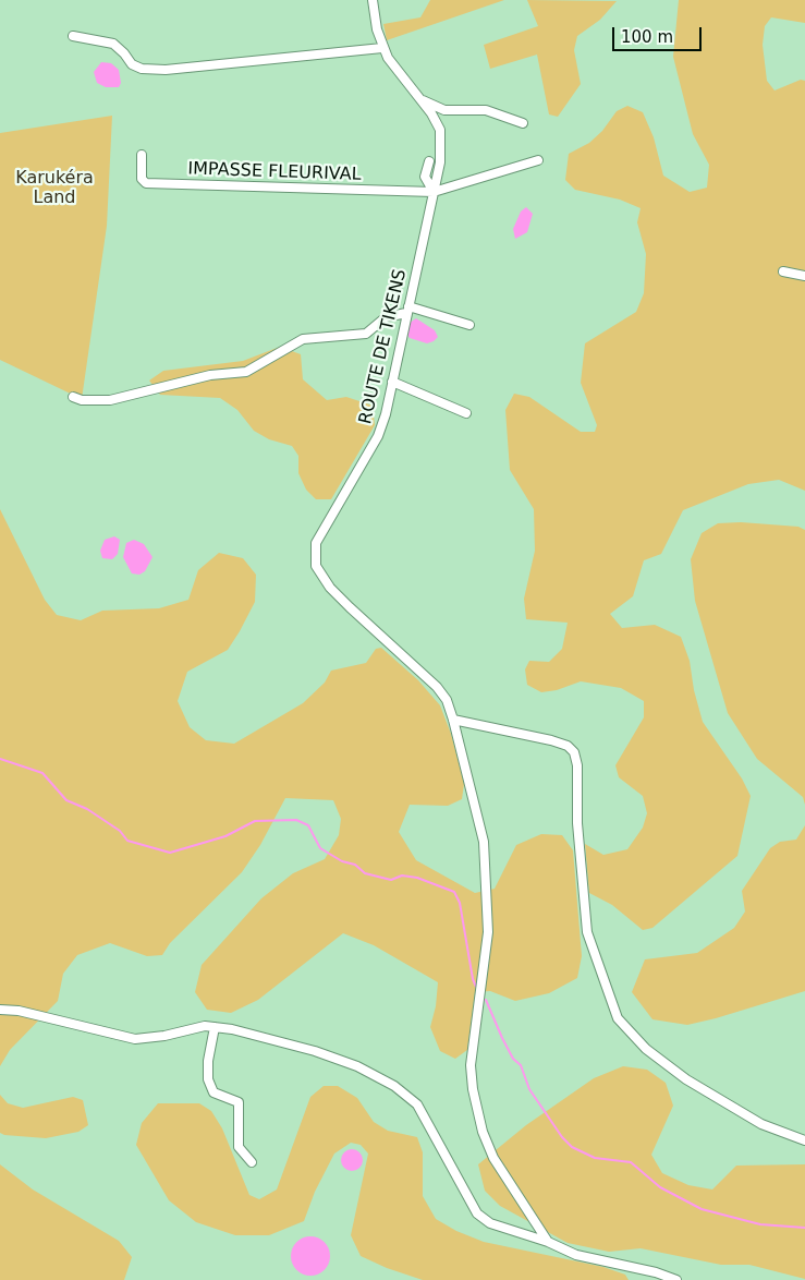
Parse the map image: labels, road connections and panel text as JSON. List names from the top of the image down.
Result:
{
  "streets": {
    "street": ["IMPASSE FLEURIVAL", "ROUTE DE TIKENS"]
  },
  "crossings": [
    ["IMPASSE FLEURIVAL", "ROUTE DE TIKENS"]
  ],
  "parks": ["Karukéra Land"],
  "scale_bar": "100 m"
}
